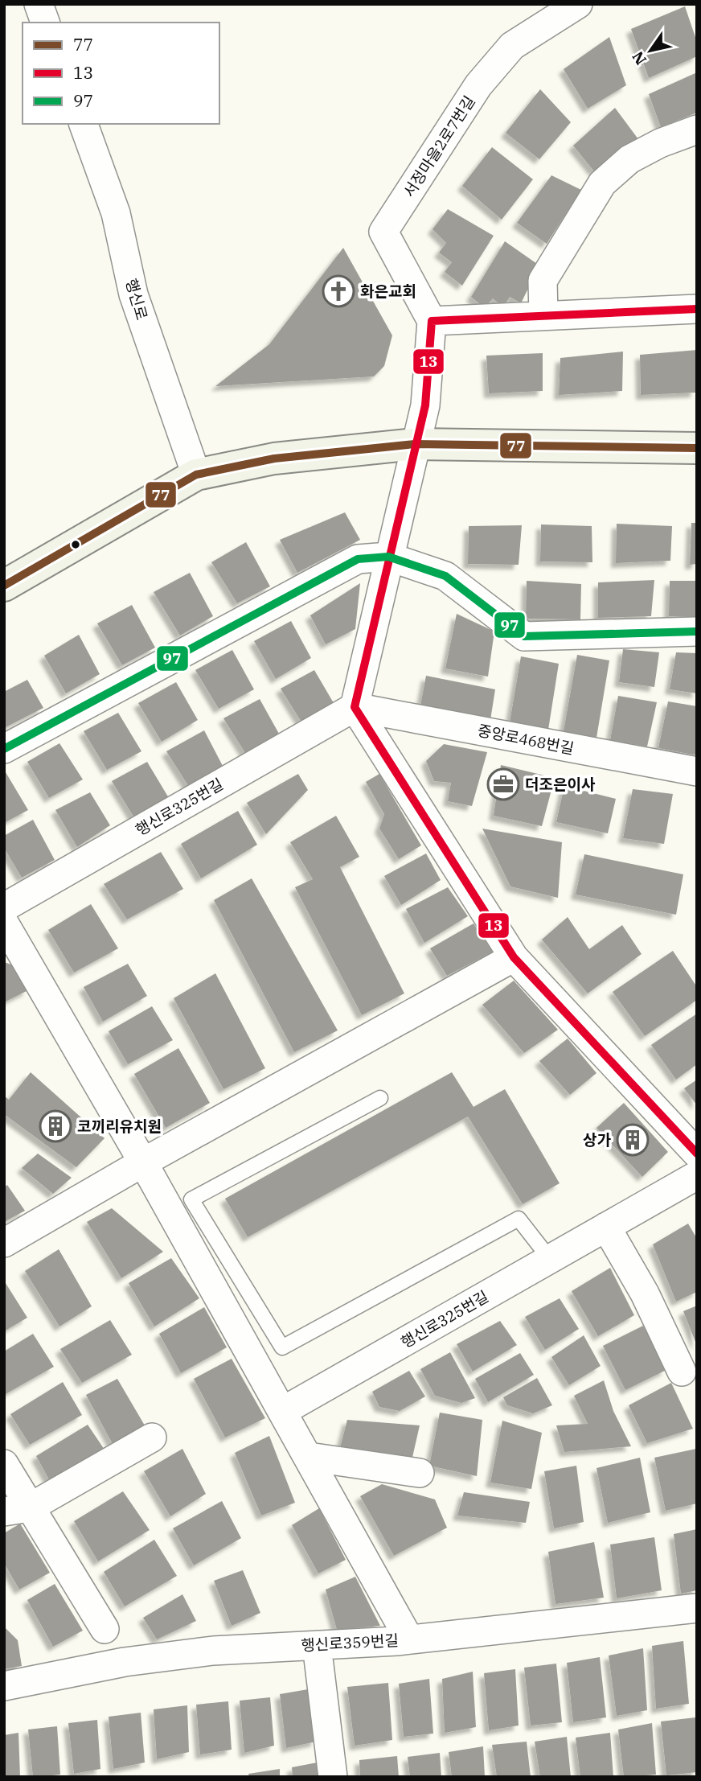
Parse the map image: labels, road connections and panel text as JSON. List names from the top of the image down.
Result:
{
  "streets": {
    "street": [
      "서정마을2로7번길",
      "행신로",
      "중앙로468번길",
      "행신로325번길",
      "행신로359번길"
    ]
  },
  "crossings": [
    ["중앙로468번길", "행신로325번길"]
  ],
  "places": {
    "church": ["화은교회"],
    "office": ["더조은이사"],
    "building": ["코끼리유치원", "상가"]
  },
  "lines": ["transit line 13", "transit line 77", "transit line 97"],
  "legend": ["77", "13", "97"],
  "north": "bottom left"
}
